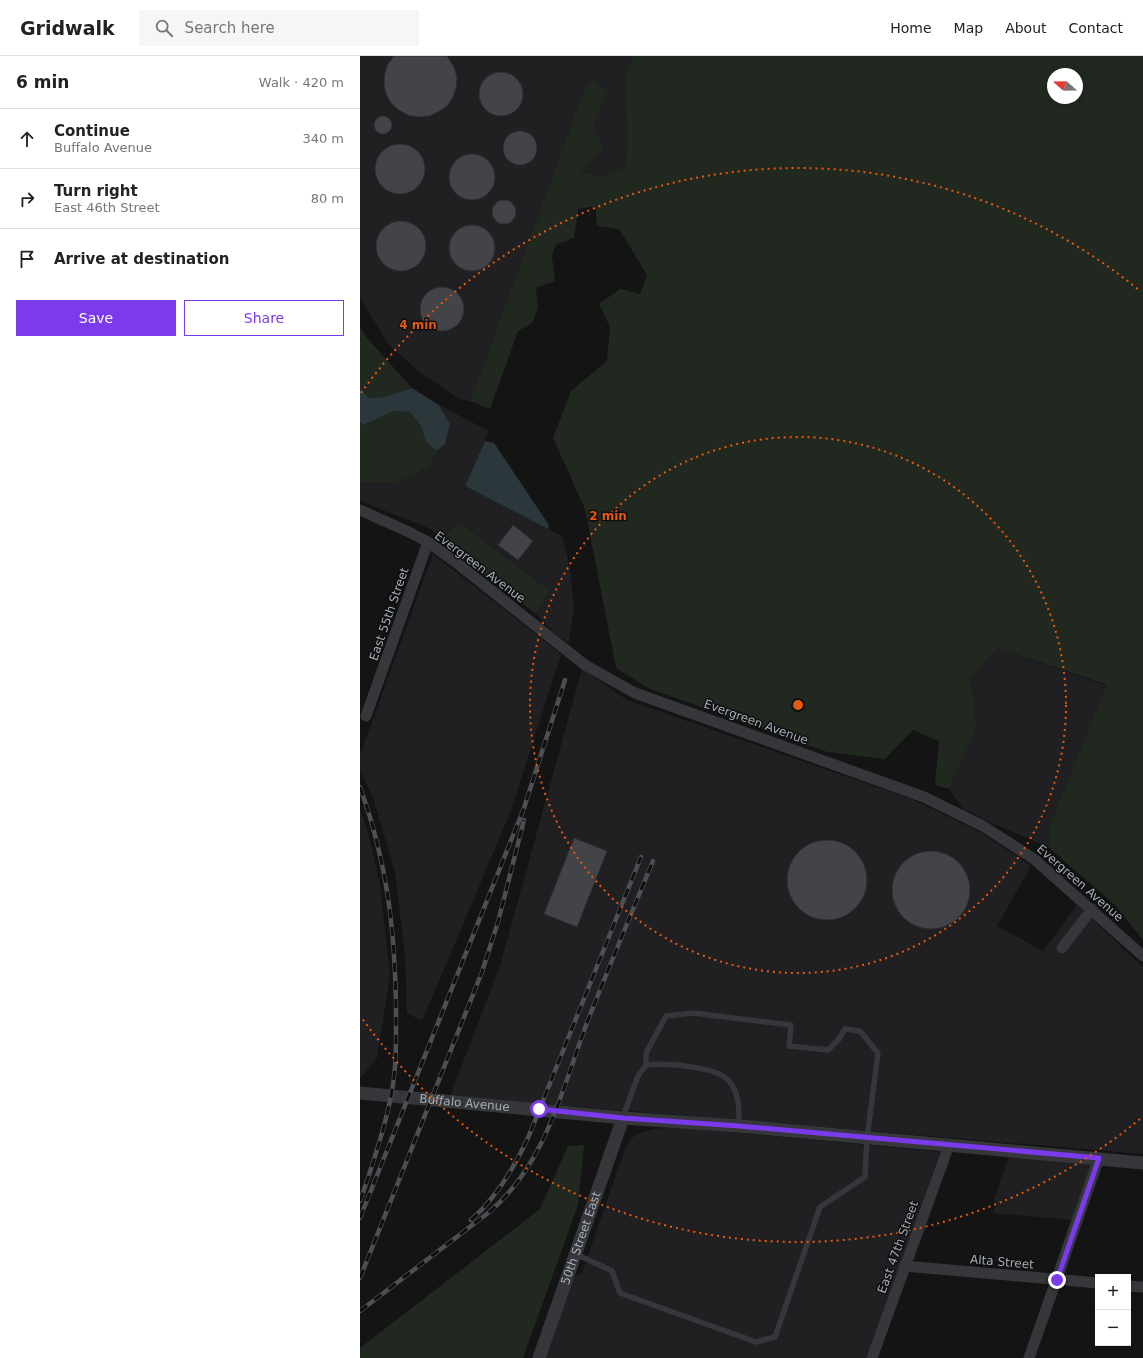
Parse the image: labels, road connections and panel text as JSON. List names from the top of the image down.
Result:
{
  "streets": {
    "street": [
      "Evergreen Avenue",
      "East 55th Street",
      "Buffalo Avenue",
      "50th Street East",
      "East 47th Street",
      "Alta Street"
    ]
  },
  "crossings": [
    ["Evergreen Avenue", "East 55th Street"],
    ["Buffalo Avenue", "50th Street East"],
    ["Buffalo Avenue", "East 47th Street"],
    ["East 47th Street", "Alta Street"]
  ],
  "north": "left",
  "page": {
    "header": "Gridwalk",
    "search": "Search here",
    "nav": [
      "Home",
      "Map",
      "About",
      "Contact"
    ],
    "heading": ["6 min", "Walk · 420 m"],
    "list": [
      ["Continue", "Buffalo Avenue", "340 m"],
      ["Turn right", "East 46th Street", "80 m"],
      "Arrive at destination"
    ],
    "buttons": ["Save", "Share"],
    "map_buttons": ["+", "−"]
  },
  "rings": ["4 min", "2 min"]
}
